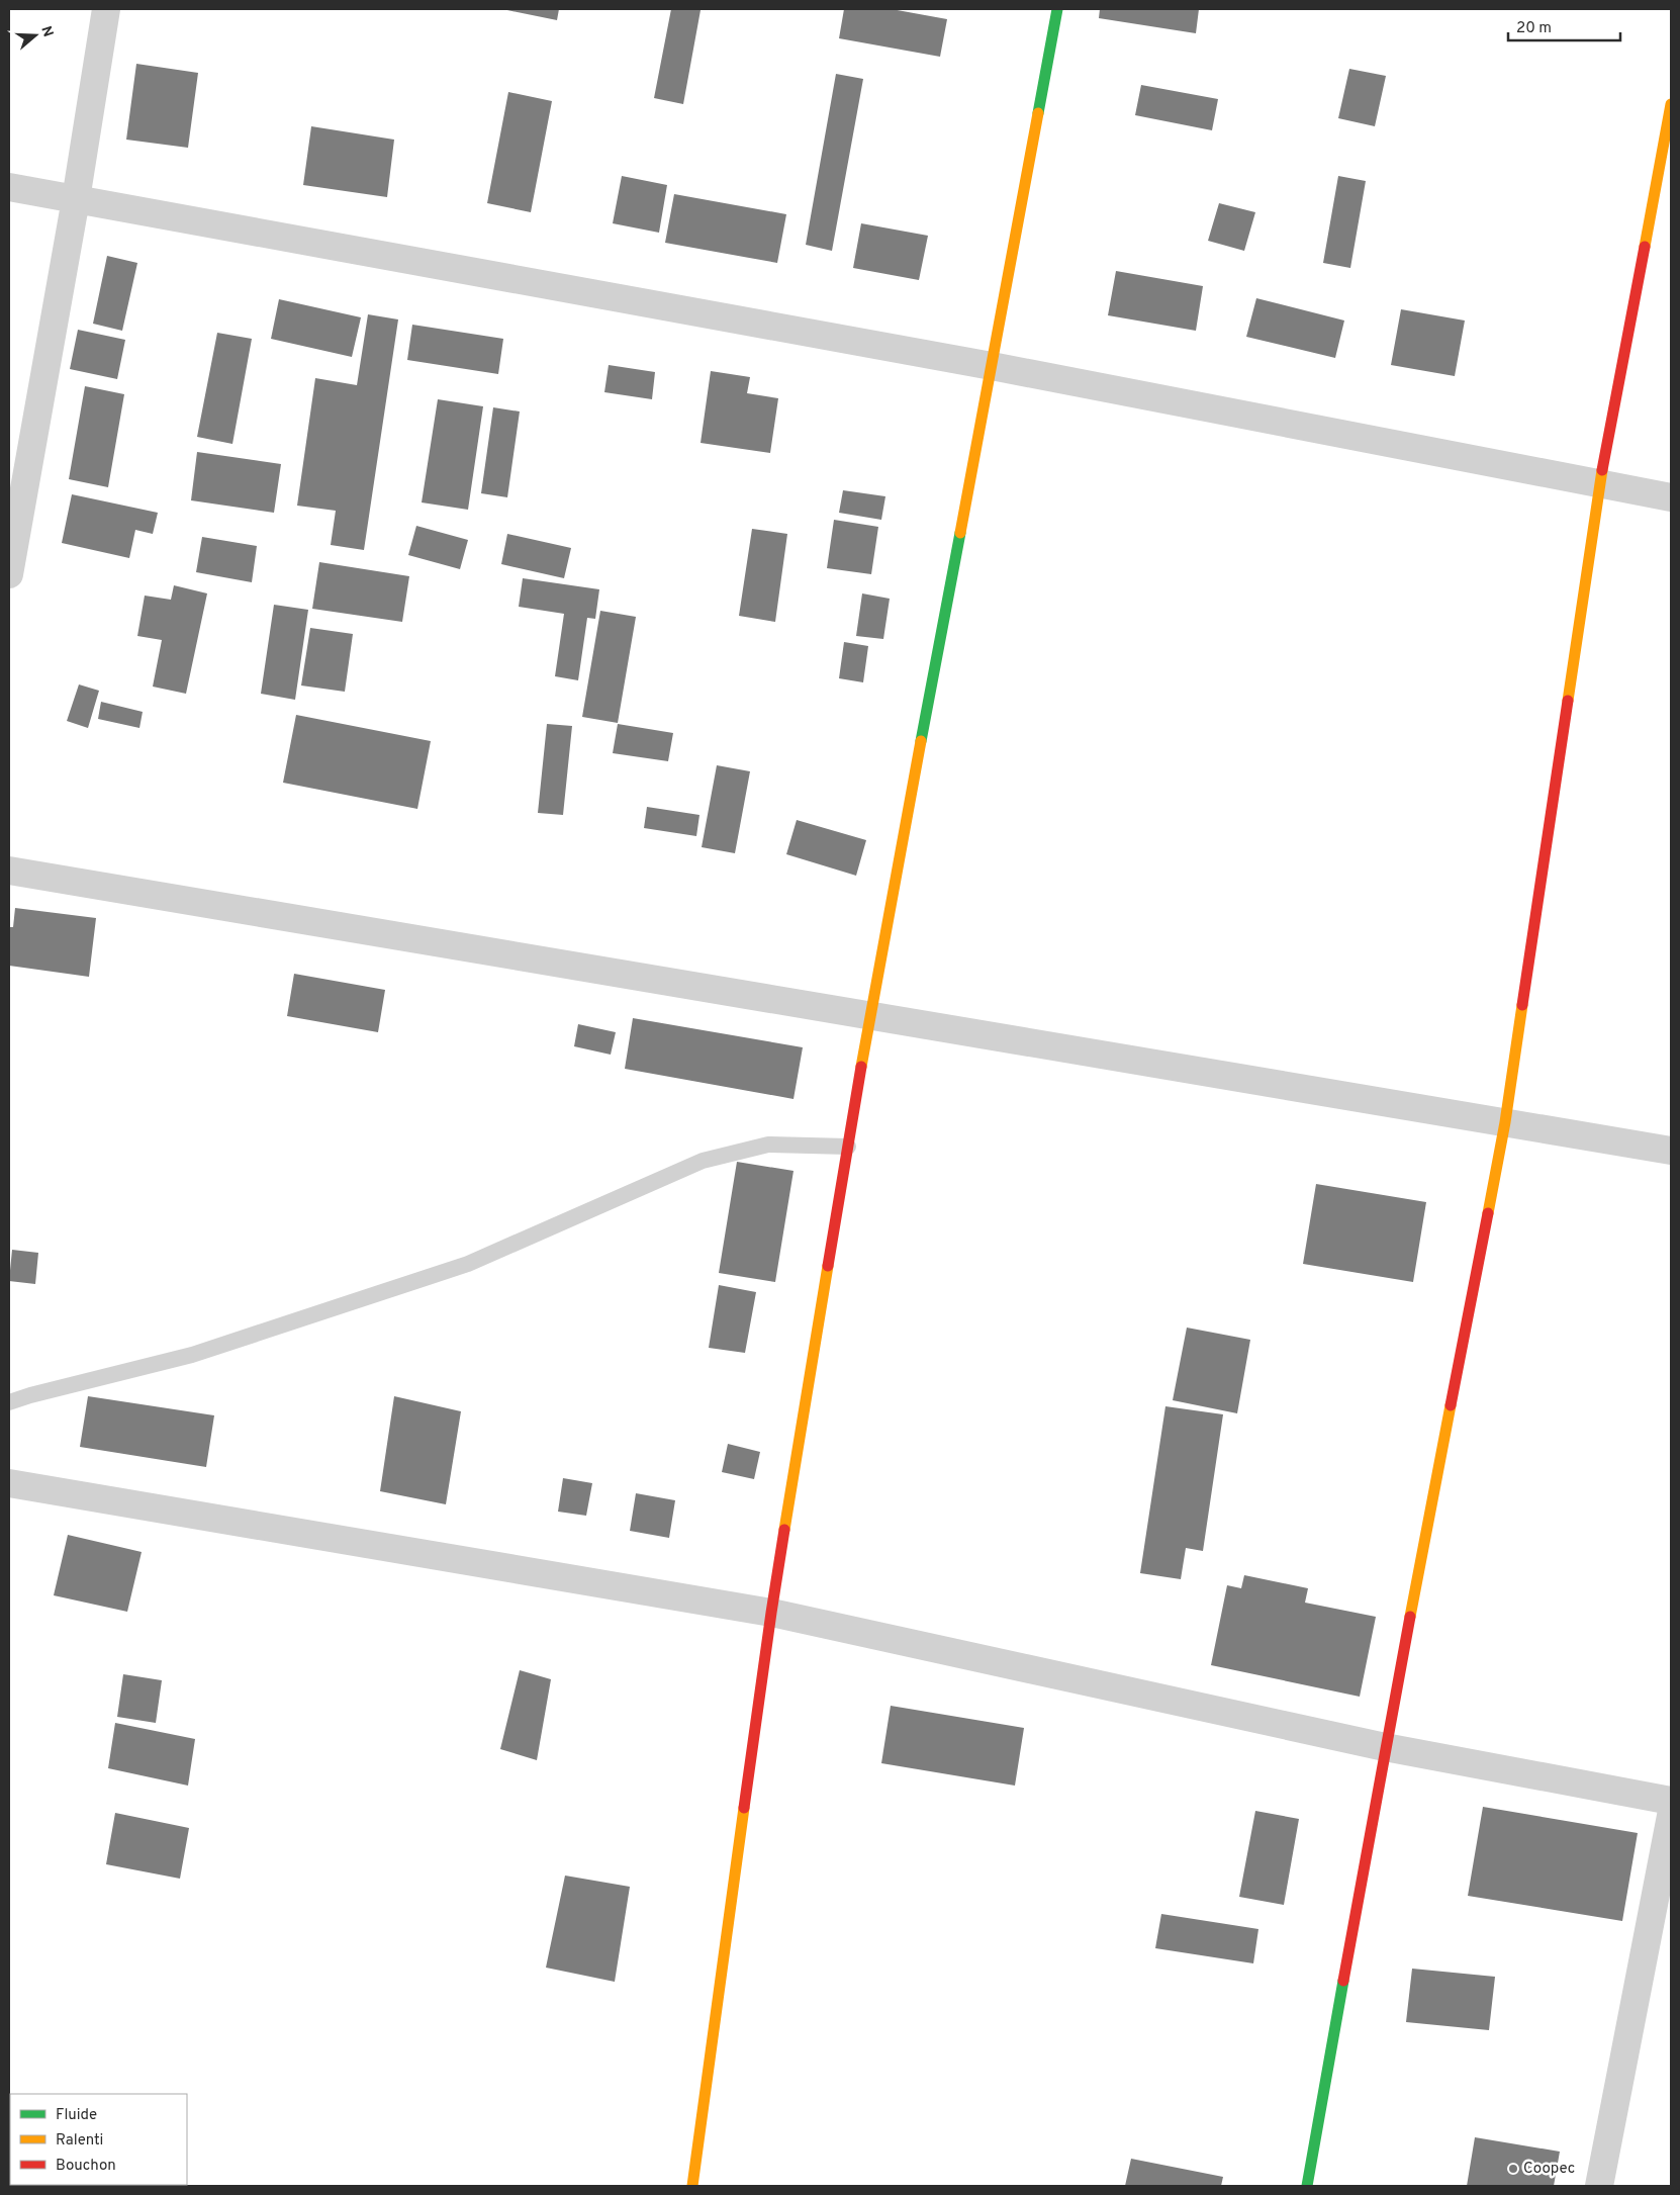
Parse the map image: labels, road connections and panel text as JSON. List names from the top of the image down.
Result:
{
  "places": ["Coopec"],
  "legend": ["Fluide", "Ralenti", "Bouchon"],
  "scale_bar": "20 m",
  "north": "right"
}
